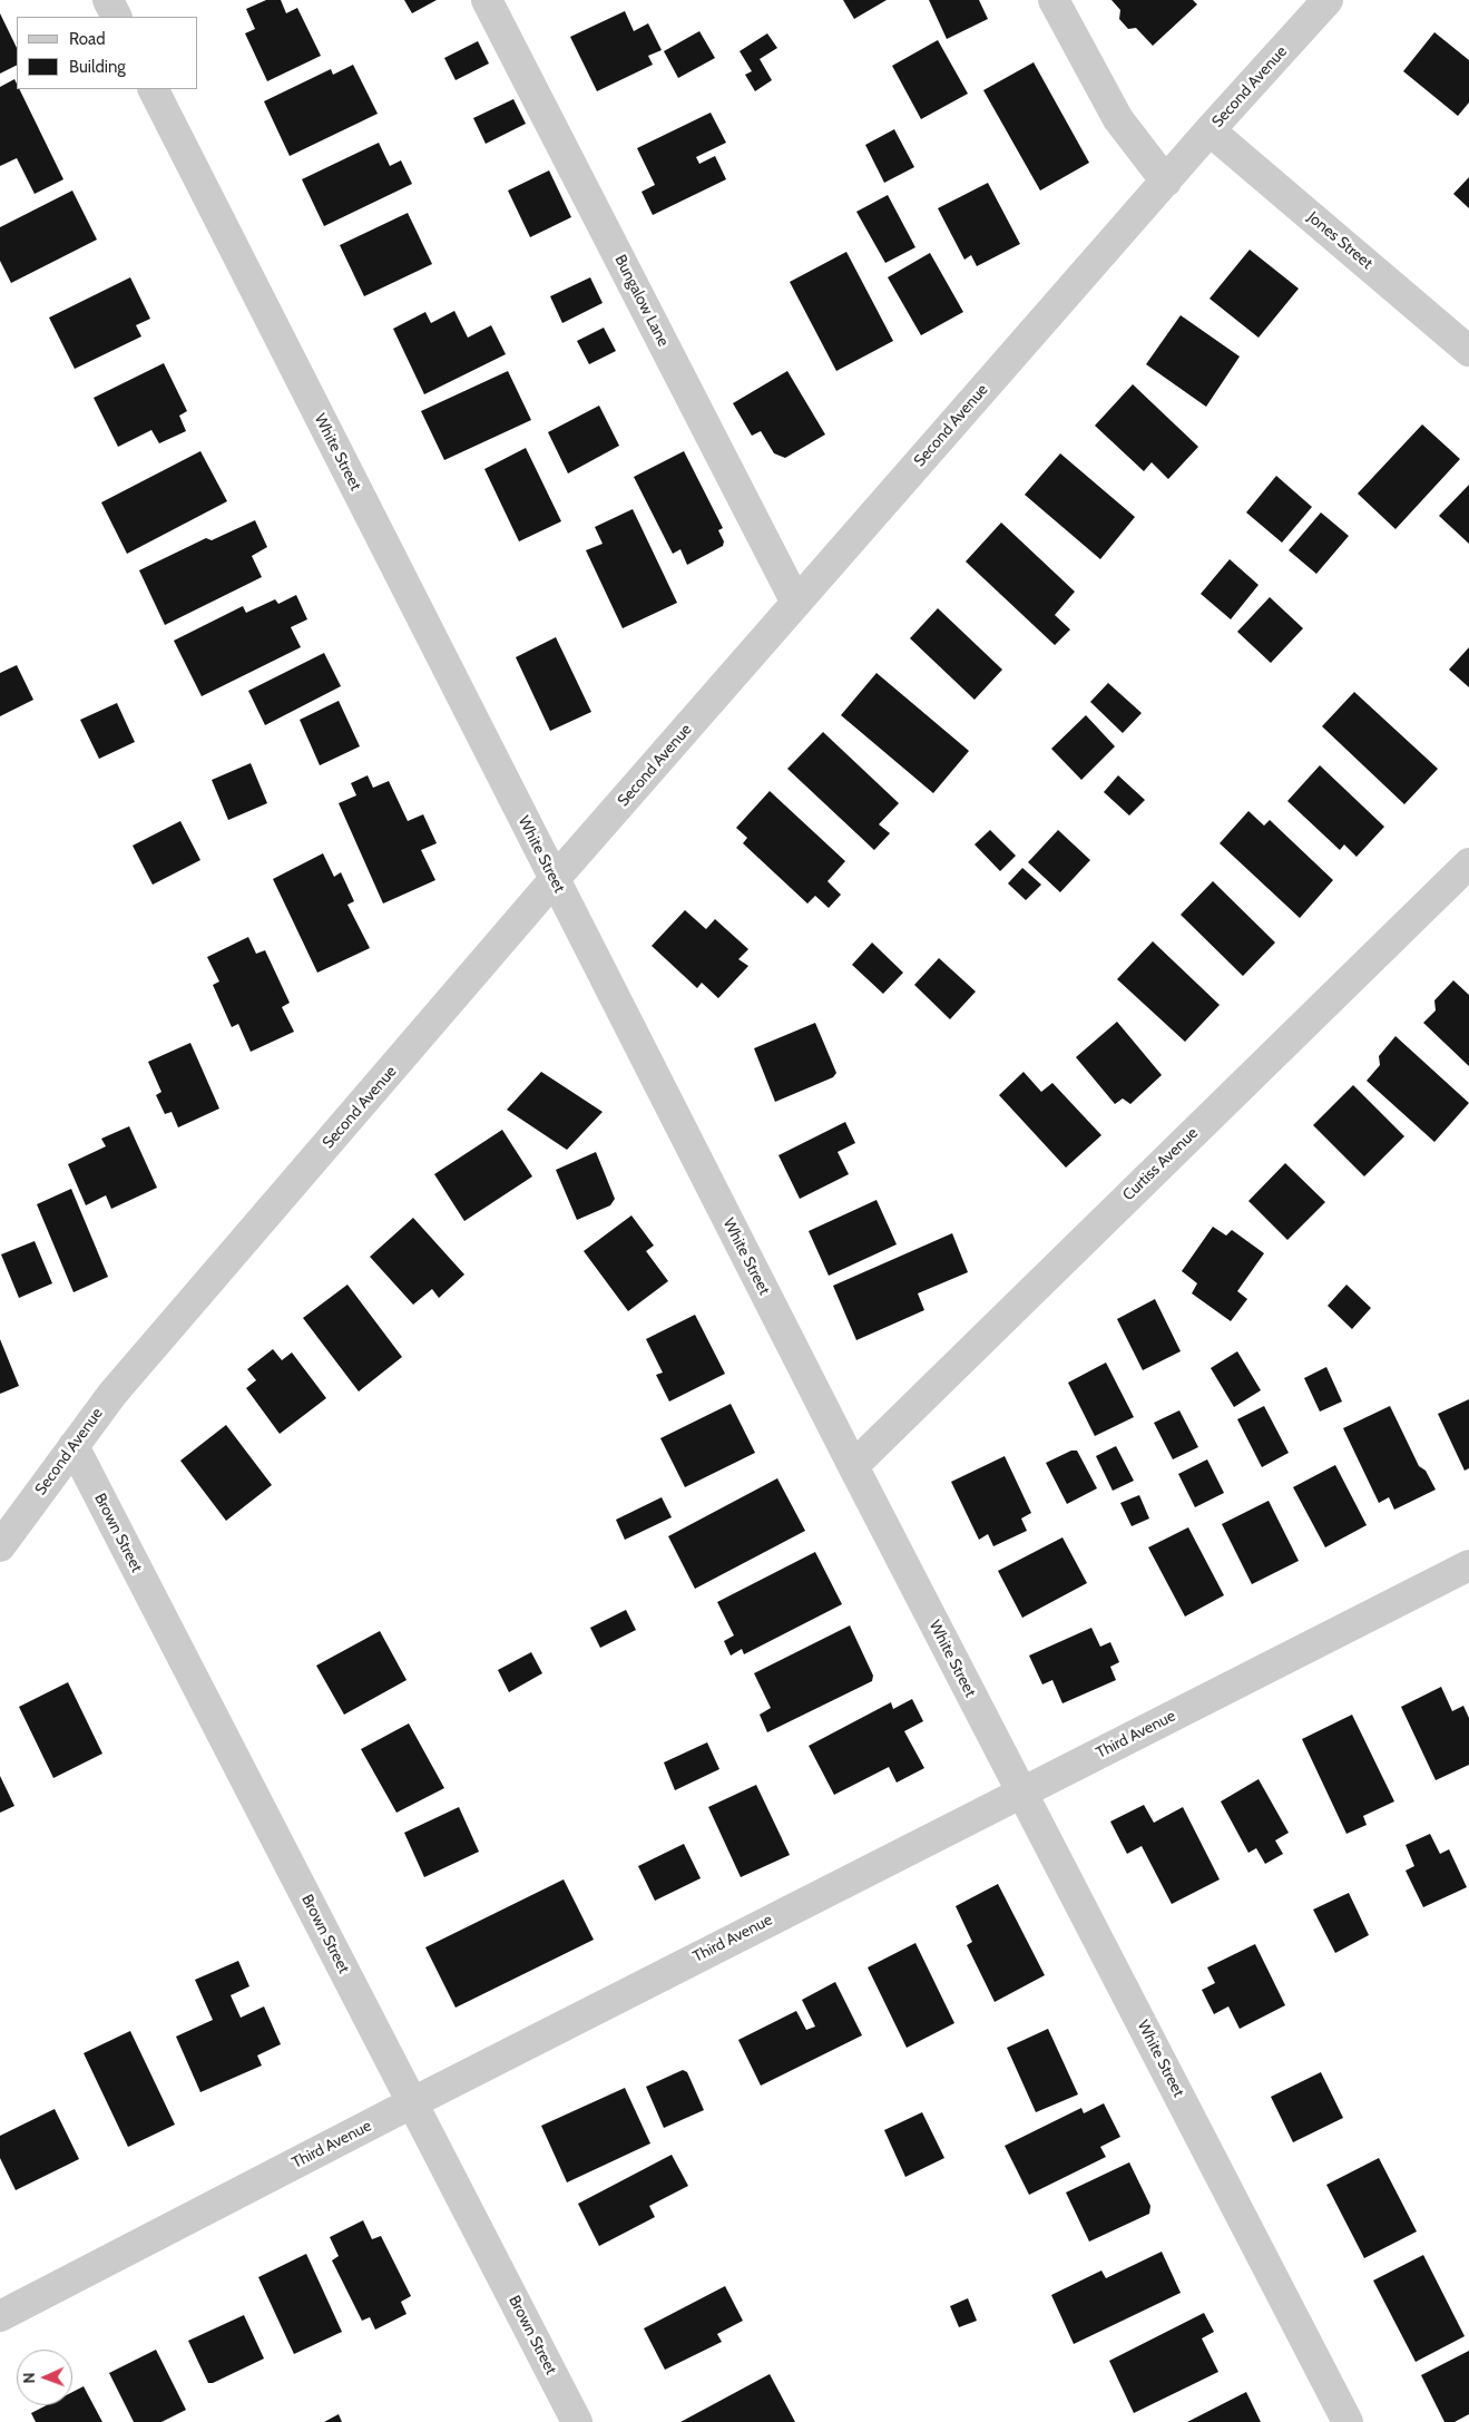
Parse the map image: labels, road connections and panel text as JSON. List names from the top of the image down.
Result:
{
  "streets": {
    "street": [
      "Second Avenue",
      "Jones Street",
      "Bungalow Lane",
      "White Street",
      "Curtiss Avenue",
      "Brown Street",
      "Third Avenue"
    ]
  },
  "crossings": [
    ["Second Avenue", "Jones Street"],
    ["Second Avenue", "Bungalow Lane"],
    ["Second Avenue", "White Street"],
    ["Second Avenue", "Brown Street"],
    ["White Street", "Curtiss Avenue"],
    ["White Street", "Third Avenue"],
    ["Brown Street", "Third Avenue"]
  ],
  "legend": ["Road", "Building"],
  "north": "left"
}
